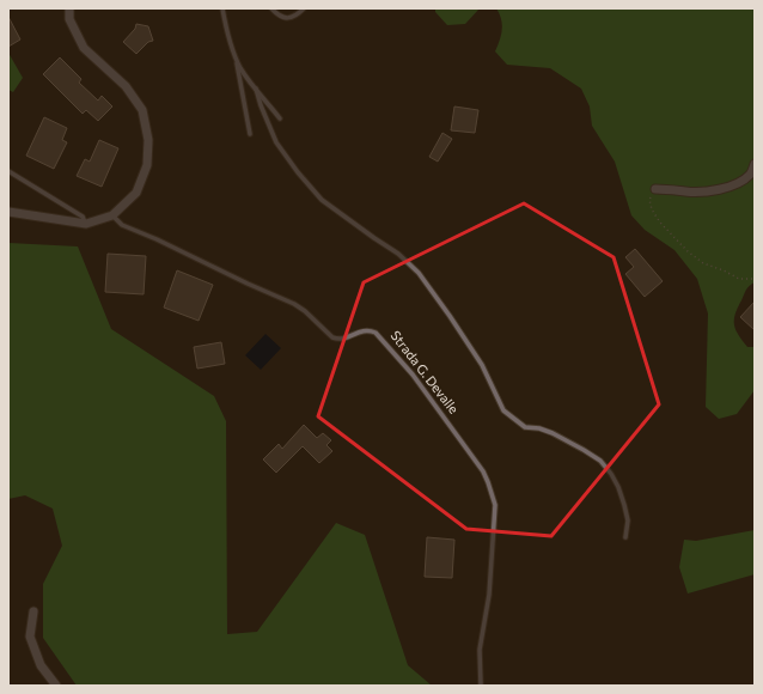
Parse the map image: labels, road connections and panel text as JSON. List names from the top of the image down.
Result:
{
  "streets": {
    "lane": ["Strada G. Devalle"]
  }
}
